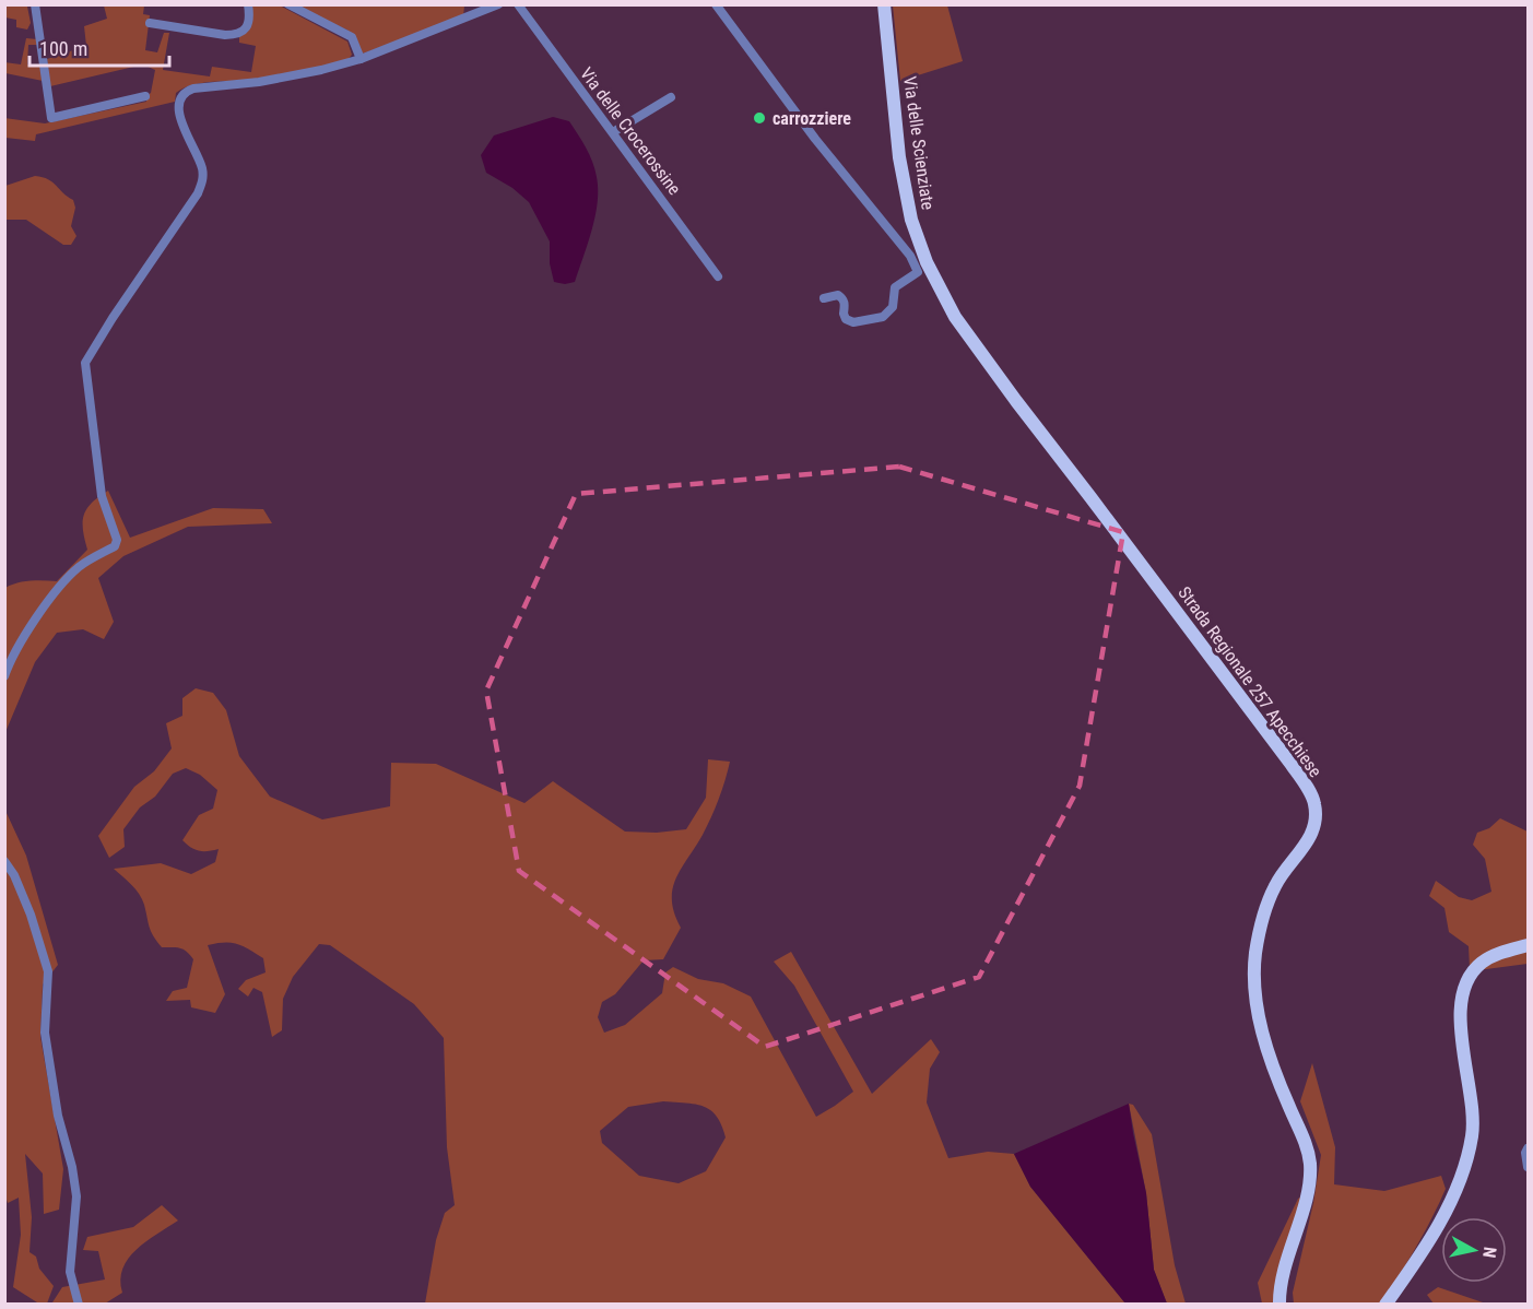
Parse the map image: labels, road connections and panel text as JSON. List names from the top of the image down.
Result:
{
  "streets": {
    "main road": ["Via delle Scienziate", "Strada Regionale 257 Apecchiese"],
    "street": ["Via delle Crocerossine"]
  },
  "crossings": [
    ["Via delle Scienziate", "Strada Regionale 257 Apecchiese"]
  ],
  "places": ["carrozziere"],
  "scale_bar": "100 m",
  "north": "right"
}
